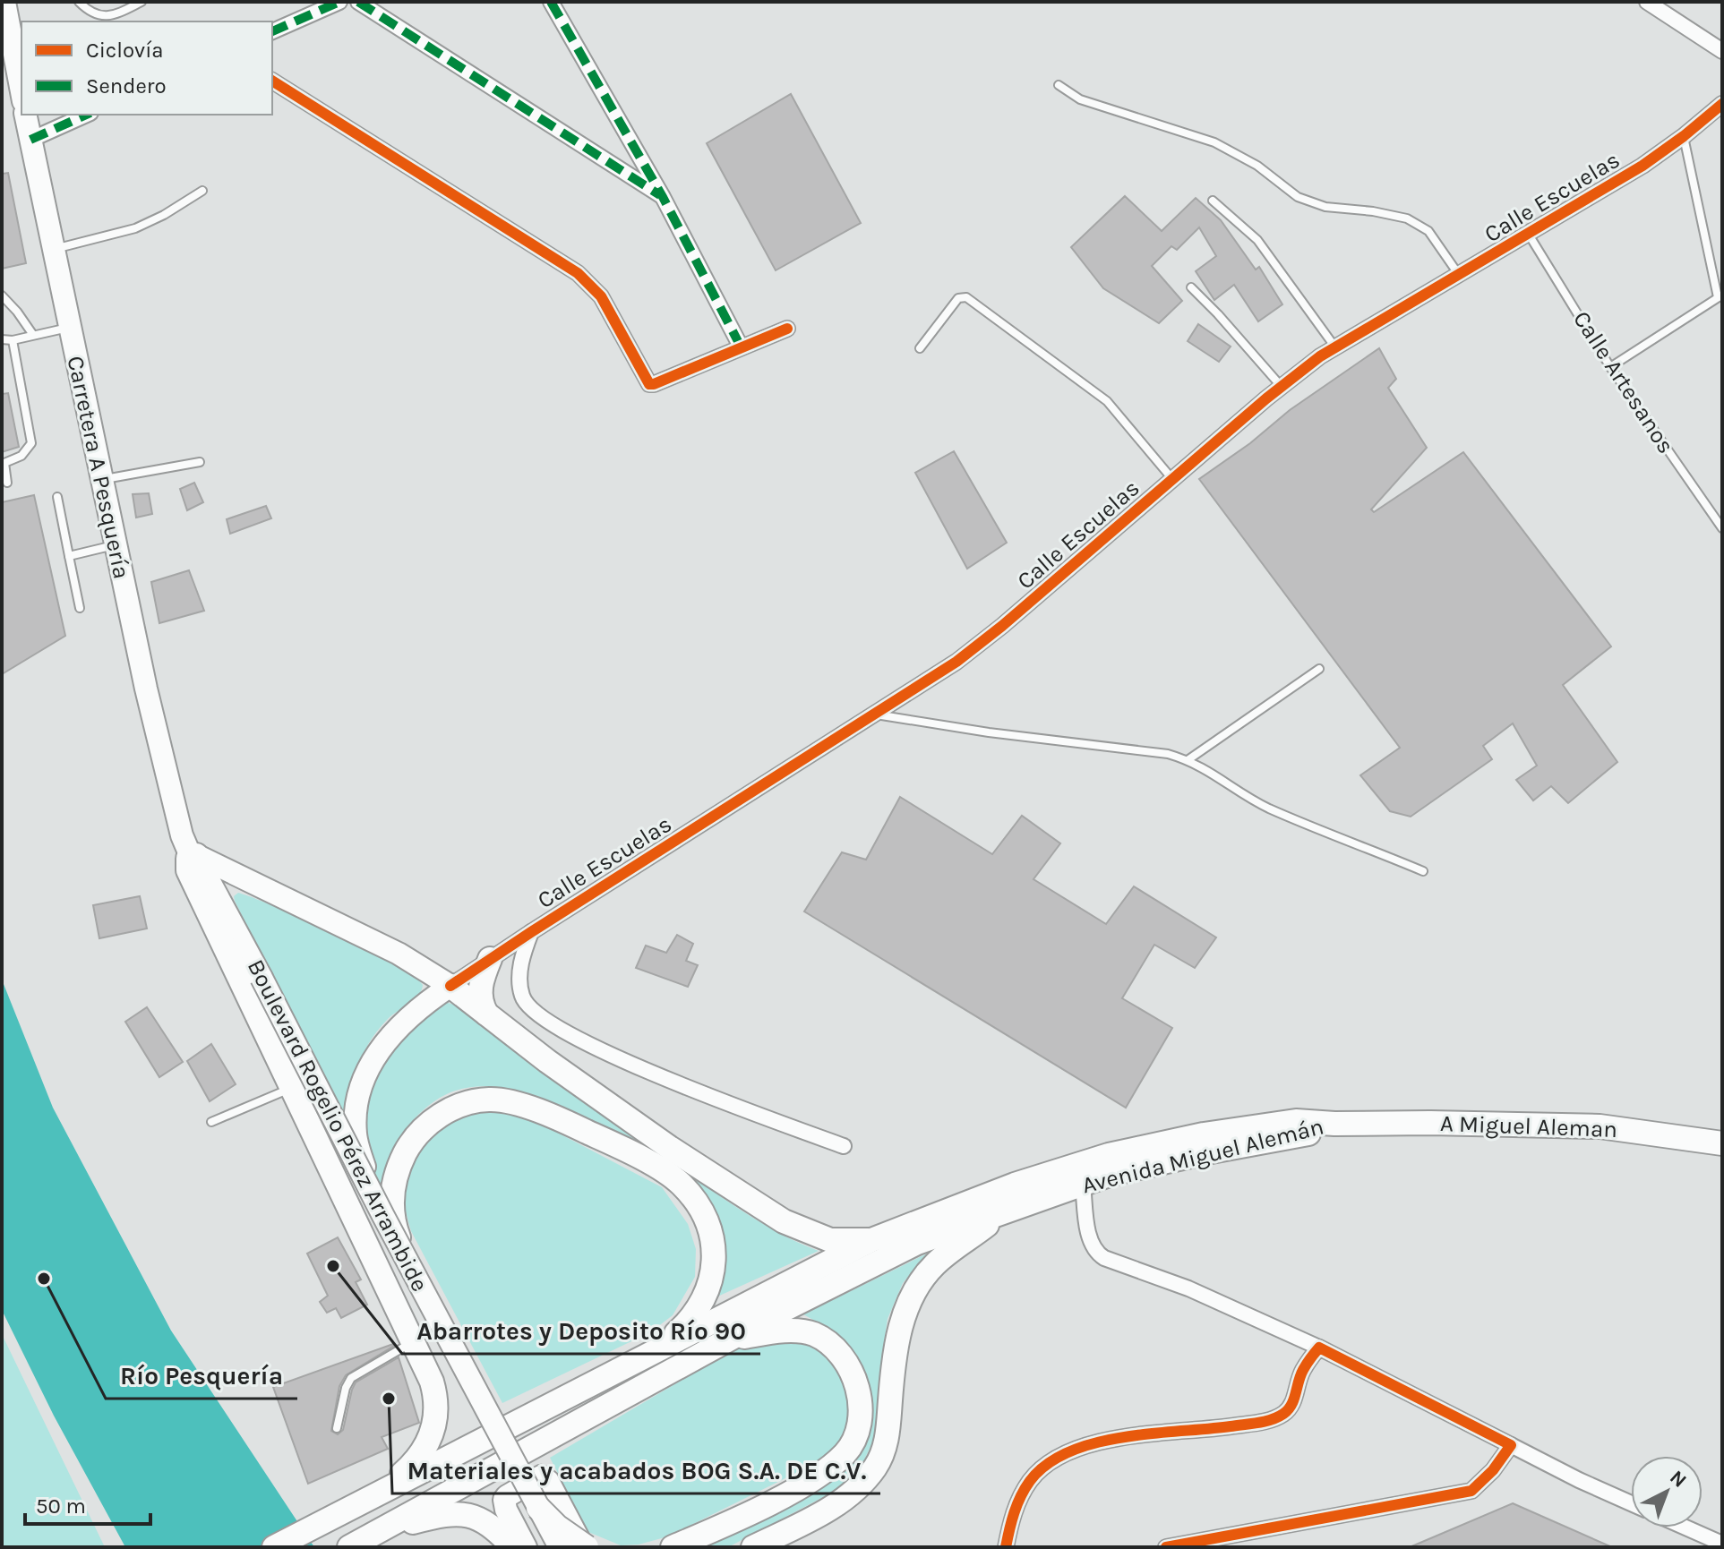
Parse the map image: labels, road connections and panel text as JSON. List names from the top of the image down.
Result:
{
  "streets": {
    "main road": [
      "Carretera A Pesquería",
      "Boulevard Rogelio Pérez Arrambide",
      "A Miguel Aleman",
      "Avenida Miguel Alemán"
    ],
    "street": ["Calle Escuelas"],
    "lane": ["Calle Artesanos"]
  },
  "crossings": [
    ["Calle Escuelas", "Calle Artesanos"],
    ["Carretera A Pesquería", "Boulevard Rogelio Pérez Arrambide"],
    ["Boulevard Rogelio Pérez Arrambide", "Avenida Miguel Alemán"],
    ["A Miguel Aleman", "Avenida Miguel Alemán"]
  ],
  "places": ["Abarrotes y Deposito Río 90", "Río Pesquería", "Materiales y acabados BOG S.A. DE C.V."],
  "legend": ["Ciclovía", "Sendero"],
  "scale_bar": "50 m",
  "north": "top right"
}
